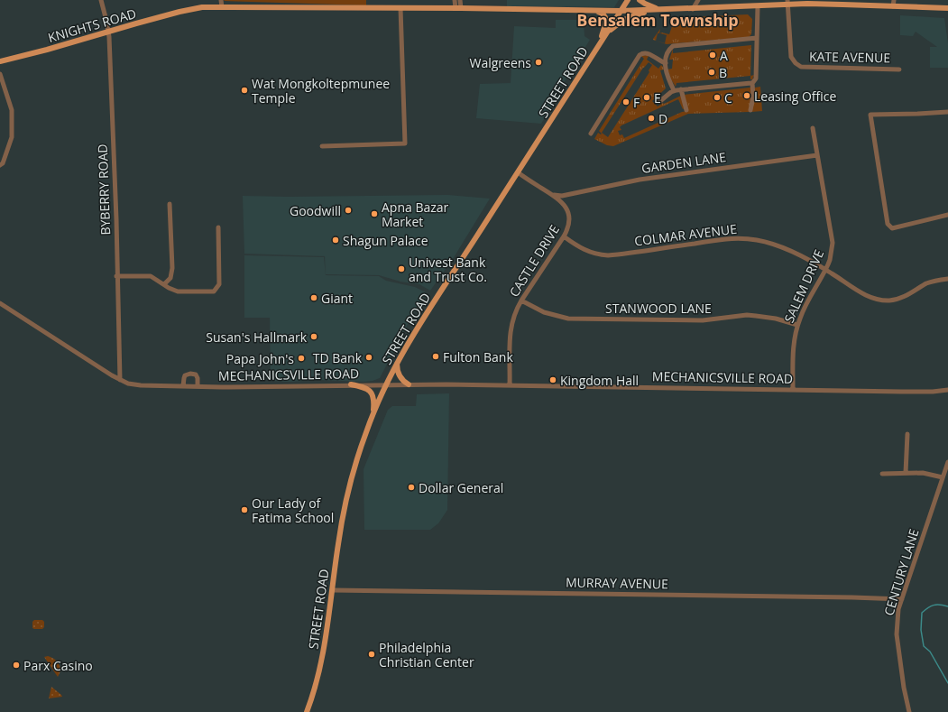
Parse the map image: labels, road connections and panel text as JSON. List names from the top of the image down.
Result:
{
  "streets": {
    "main road": ["KNIGHTS ROAD", "STREET ROAD"],
    "street": [
      "KATE AVENUE",
      "GARDEN LANE",
      "BYBERRY ROAD",
      "COLMAR AVENUE",
      "CASTLE DRIVE",
      "SALEM DRIVE",
      "STANWOOD LANE",
      "MECHANICSVILLE ROAD",
      "CENTURY LANE",
      "MURRAY AVENUE"
    ]
  },
  "crossings": [
    ["KNIGHTS ROAD", "KATE AVENUE"],
    ["KNIGHTS ROAD", "STREET ROAD"],
    ["KNIGHTS ROAD", "BYBERRY ROAD"],
    ["STREET ROAD", "CASTLE DRIVE"],
    ["STREET ROAD", "MECHANICSVILLE ROAD"],
    ["STREET ROAD", "MURRAY AVENUE"],
    ["GARDEN LANE", "CASTLE DRIVE"],
    ["GARDEN LANE", "SALEM DRIVE"],
    ["BYBERRY ROAD", "MECHANICSVILLE ROAD"],
    ["COLMAR AVENUE", "CASTLE DRIVE"],
    ["COLMAR AVENUE", "SALEM DRIVE"],
    ["CASTLE DRIVE", "STANWOOD LANE"],
    ["CASTLE DRIVE", "MECHANICSVILLE ROAD"],
    ["SALEM DRIVE", "STANWOOD LANE"],
    ["SALEM DRIVE", "MECHANICSVILLE ROAD"],
    ["CENTURY LANE", "MURRAY AVENUE"]
  ],
  "districts": ["Bensalem Township"],
  "places": [
    "A",
    "Walgreens",
    "B",
    "Wat Mongkoltepmunee Temple",
    "Leasing Office",
    "E",
    "C",
    "F",
    "D",
    "Goodwill",
    "Apna Bazar Market",
    "Shagun Palace",
    "Univest Bank and Trust Co.",
    "Giant",
    "Susan's Hallmark",
    "Fulton Bank",
    "TD Bank",
    "Papa John's",
    "Kingdom Hall",
    "Dollar General",
    "Our Lady of Fatima School",
    "Philadelphia Christian Center",
    "Parx Casino"
  ]
}
